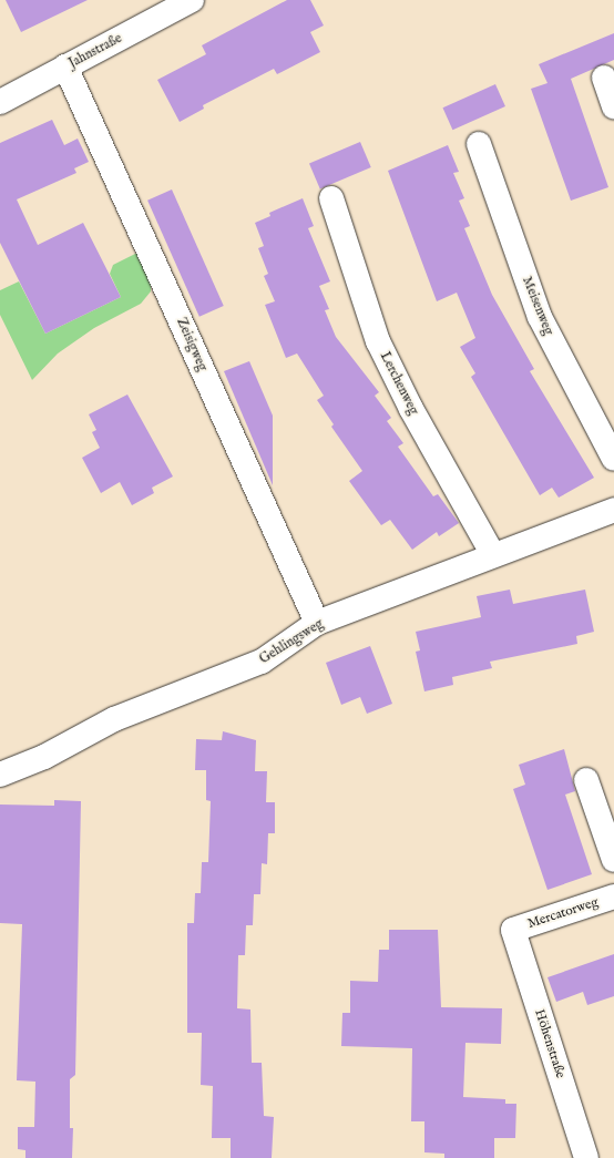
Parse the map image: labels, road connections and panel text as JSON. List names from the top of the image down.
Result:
{
  "streets": {
    "street": [
      "Jahnstraße",
      "Meisenweg",
      "Zeisigweg",
      "Lerchenweg",
      "Gehlingsweg",
      "Mercatorweg",
      "Höhenstraße"
    ]
  },
  "crossings": [
    ["Jahnstraße", "Zeisigweg"],
    ["Zeisigweg", "Gehlingsweg"],
    ["Lerchenweg", "Gehlingsweg"],
    ["Mercatorweg", "Höhenstraße"]
  ]
}
